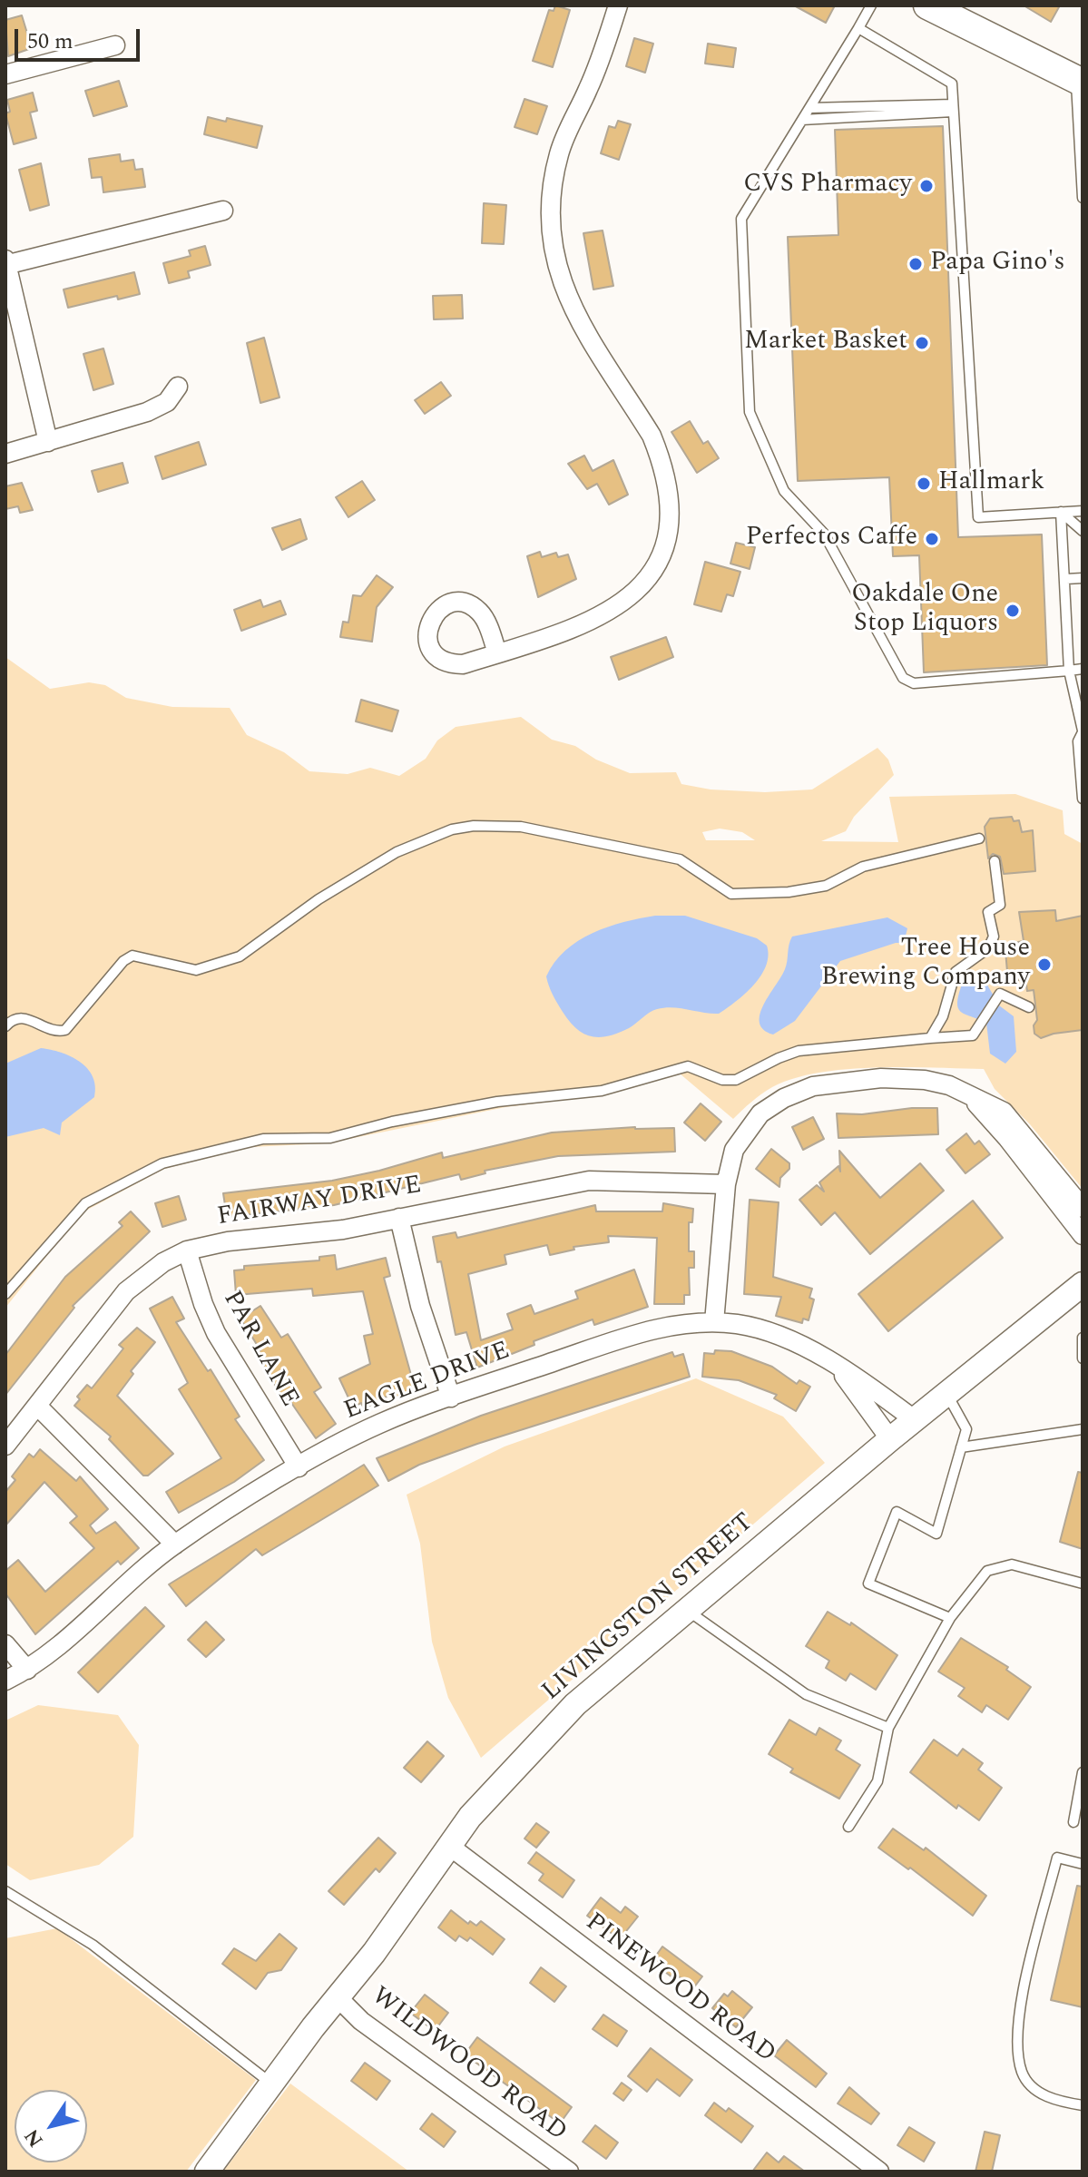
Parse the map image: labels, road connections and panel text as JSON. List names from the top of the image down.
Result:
{
  "streets": {
    "street": [
      "FAIRWAY DRIVE",
      "PAR LANE",
      "EAGLE DRIVE",
      "LIVINGSTON STREET",
      "PINEWOOD ROAD",
      "WILDWOOD ROAD"
    ]
  },
  "crossings": [
    ["FAIRWAY DRIVE", "PAR LANE"],
    ["PAR LANE", "EAGLE DRIVE"],
    ["EAGLE DRIVE", "LIVINGSTON STREET"],
    ["LIVINGSTON STREET", "PINEWOOD ROAD"],
    ["LIVINGSTON STREET", "WILDWOOD ROAD"]
  ],
  "places": [
    "CVS Pharmacy",
    "Papa Gino's",
    "Market Basket",
    "Hallmark",
    "Perfectos Caffe",
    "Oakdale One Stop Liquors",
    "Tree House Brewing Company"
  ],
  "scale_bar": "50 m",
  "north": "bottom left"
}
